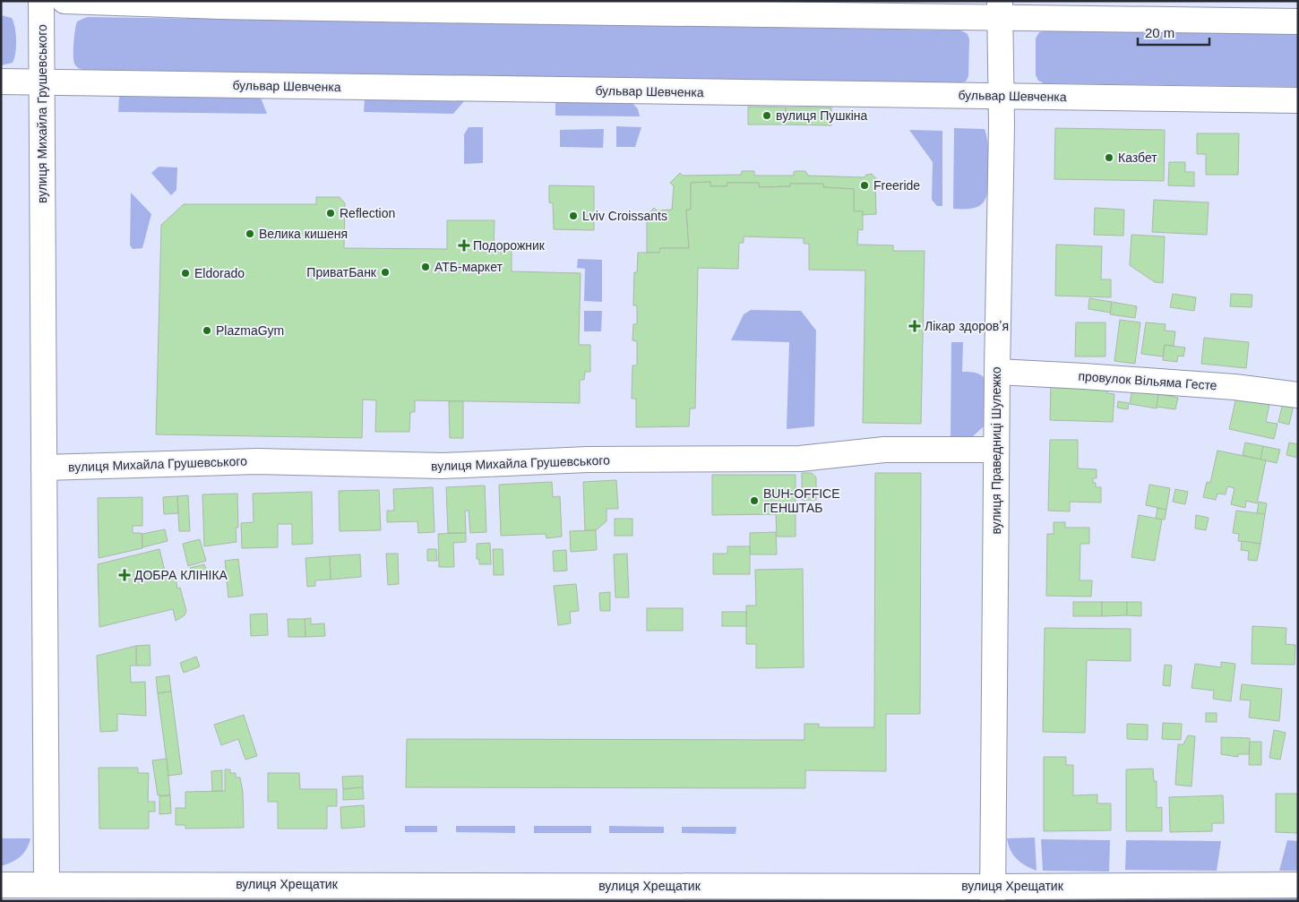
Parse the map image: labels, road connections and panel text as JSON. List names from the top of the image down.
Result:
{
  "streets": {
    "main road": [
      "бульвар Шевченка",
      "вулиця Михайла Грушевського",
      "провулок Вільяма Гесте",
      "вулиця Праведниці Шулежко",
      "вулиця Хрещатик"
    ]
  },
  "crossings": [
    ["бульвар Шевченка", "вулиця Михайла Грушевського"],
    ["бульвар Шевченка", "вулиця Праведниці Шулежко"],
    ["вулиця Михайла Грушевського", "вулиця Праведниці Шулежко"],
    ["вулиця Михайла Грушевського", "вулиця Хрещатик"],
    ["провулок Вільяма Гесте", "вулиця Праведниці Шулежко"],
    ["вулиця Праведниці Шулежко", "вулиця Хрещатик"]
  ],
  "places": {
    "other": [
      "вулиця Пушкіна",
      "Казбет",
      "Freeride",
      "Reflection",
      "Lviv Croissants",
      "Велика кишеня",
      "АТБ-маркет",
      "ПриватБанк",
      "Eldorado",
      "PlazmaGym",
      "BUH-OFFICE ГЕНШТАБ"
    ],
    "health": ["Подорожник", "Лікар здоровʼя", "ДОБРА КЛІНІКА"]
  },
  "scale_bar": "20 m"
}
